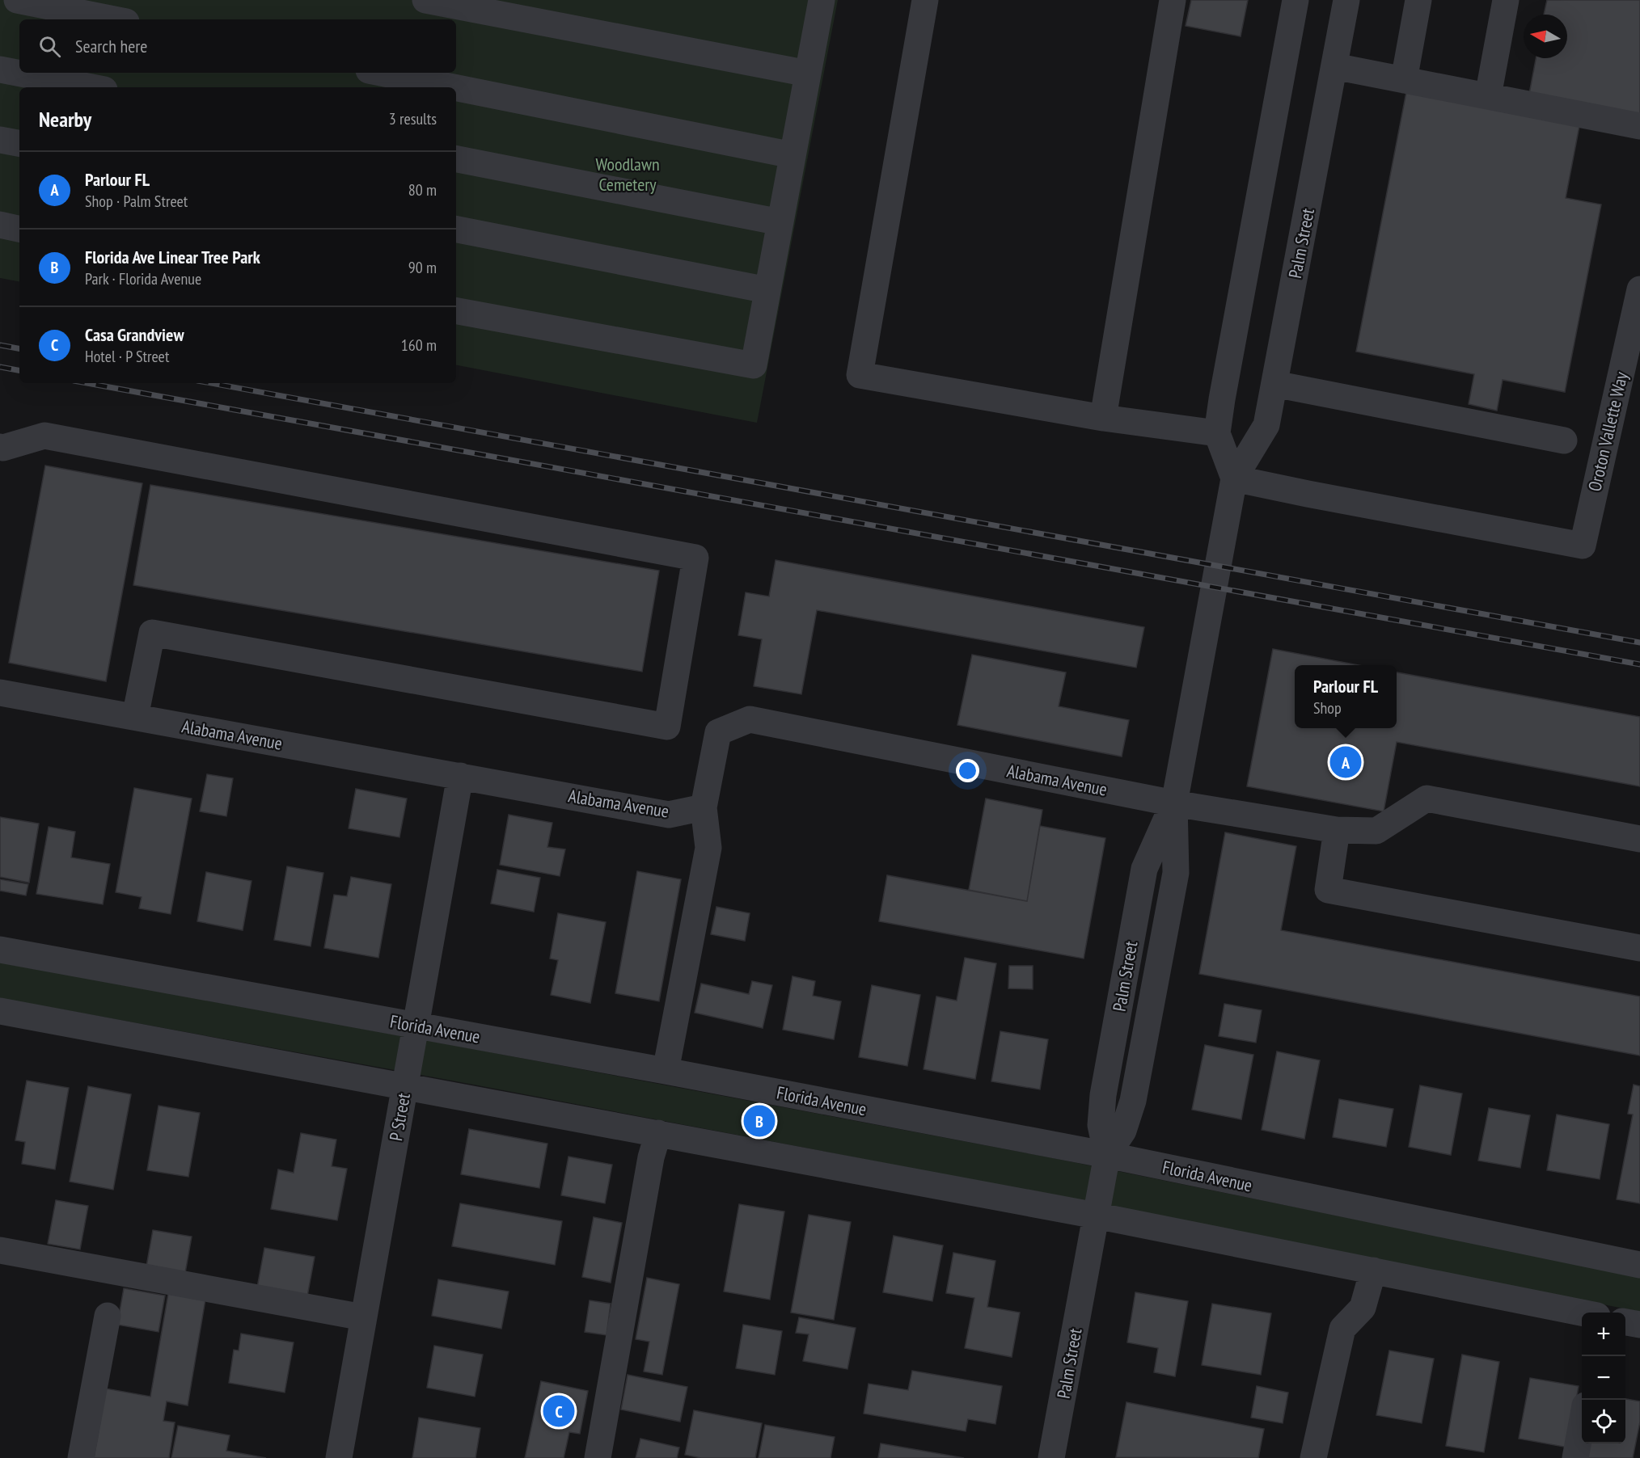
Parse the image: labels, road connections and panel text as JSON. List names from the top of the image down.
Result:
{
  "streets": {
    "street": [
      "Palm Street",
      "Oroton Vallette Way",
      "Alabama Avenue",
      "Florida Avenue",
      "P Street"
    ]
  },
  "crossings": [
    ["Palm Street", "Oroton Vallette Way"],
    ["Palm Street", "Alabama Avenue"],
    ["Palm Street", "Florida Avenue"],
    ["Alabama Avenue", "P Street"],
    ["Florida Avenue", "P Street"]
  ],
  "parks": ["Woodlawn Cemetery"],
  "north": "left",
  "page": {
    "search": "Search here",
    "heading": ["Nearby", "3 results"],
    "list": [
      {
        "mark": "A",
        "name": "Parlour FL",
        "note": "Shop · Palm Street",
        "value": "80 m"
      },
      {
        "mark": "B",
        "name": "Florida Ave Linear Tree Park",
        "note": "Park · Florida Avenue",
        "value": "90 m"
      },
      {
        "mark": "C",
        "name": "Casa Grandview",
        "note": "Hotel · P Street",
        "value": "160 m"
      }
    ],
    "popup": ["Parlour FL", "Shop"],
    "pins": ["A", "B", "C"],
    "map_buttons": ["+", "−"]
  }
}
